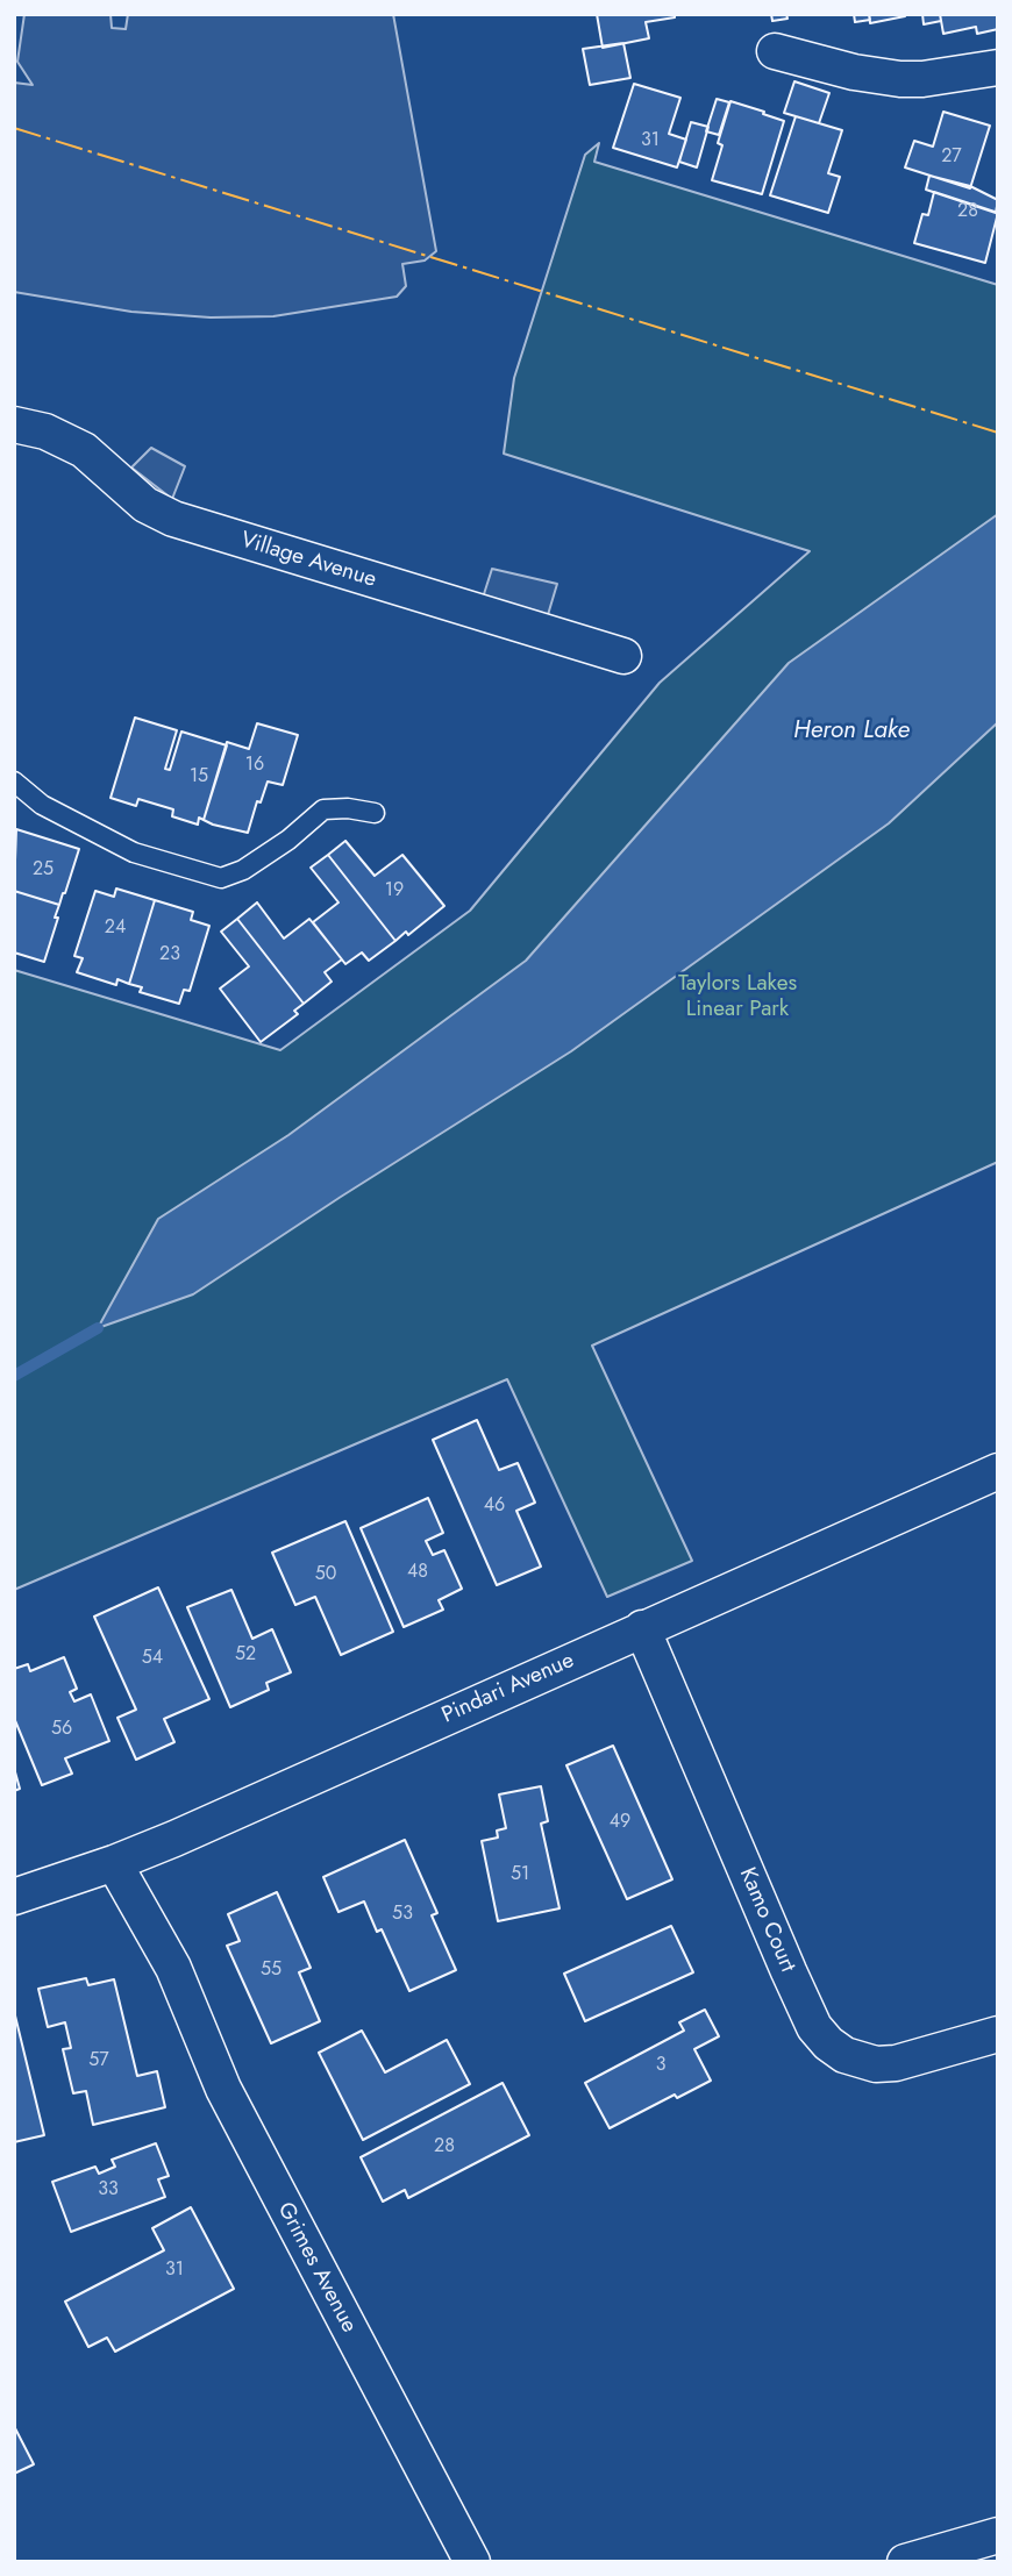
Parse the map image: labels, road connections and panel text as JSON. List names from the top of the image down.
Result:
{
  "streets": {
    "street": [
      "Village Avenue",
      "Pindari Avenue",
      "Kamo Court",
      "Grimes Avenue"
    ]
  },
  "crossings": [
    ["Pindari Avenue", "Kamo Court"],
    ["Pindari Avenue", "Grimes Avenue"]
  ],
  "water": ["Heron Lake"],
  "parks": ["Taylors Lakes Linear Park"],
  "house_numbers": [
    "31",
    "27",
    "28",
    "16",
    "15",
    "25",
    "19",
    "24",
    "23",
    "46",
    "48",
    "50",
    "52",
    "54",
    "56",
    "49",
    "51",
    "53",
    "55",
    "57",
    "3",
    "28",
    "33",
    "31"
  ]
}
